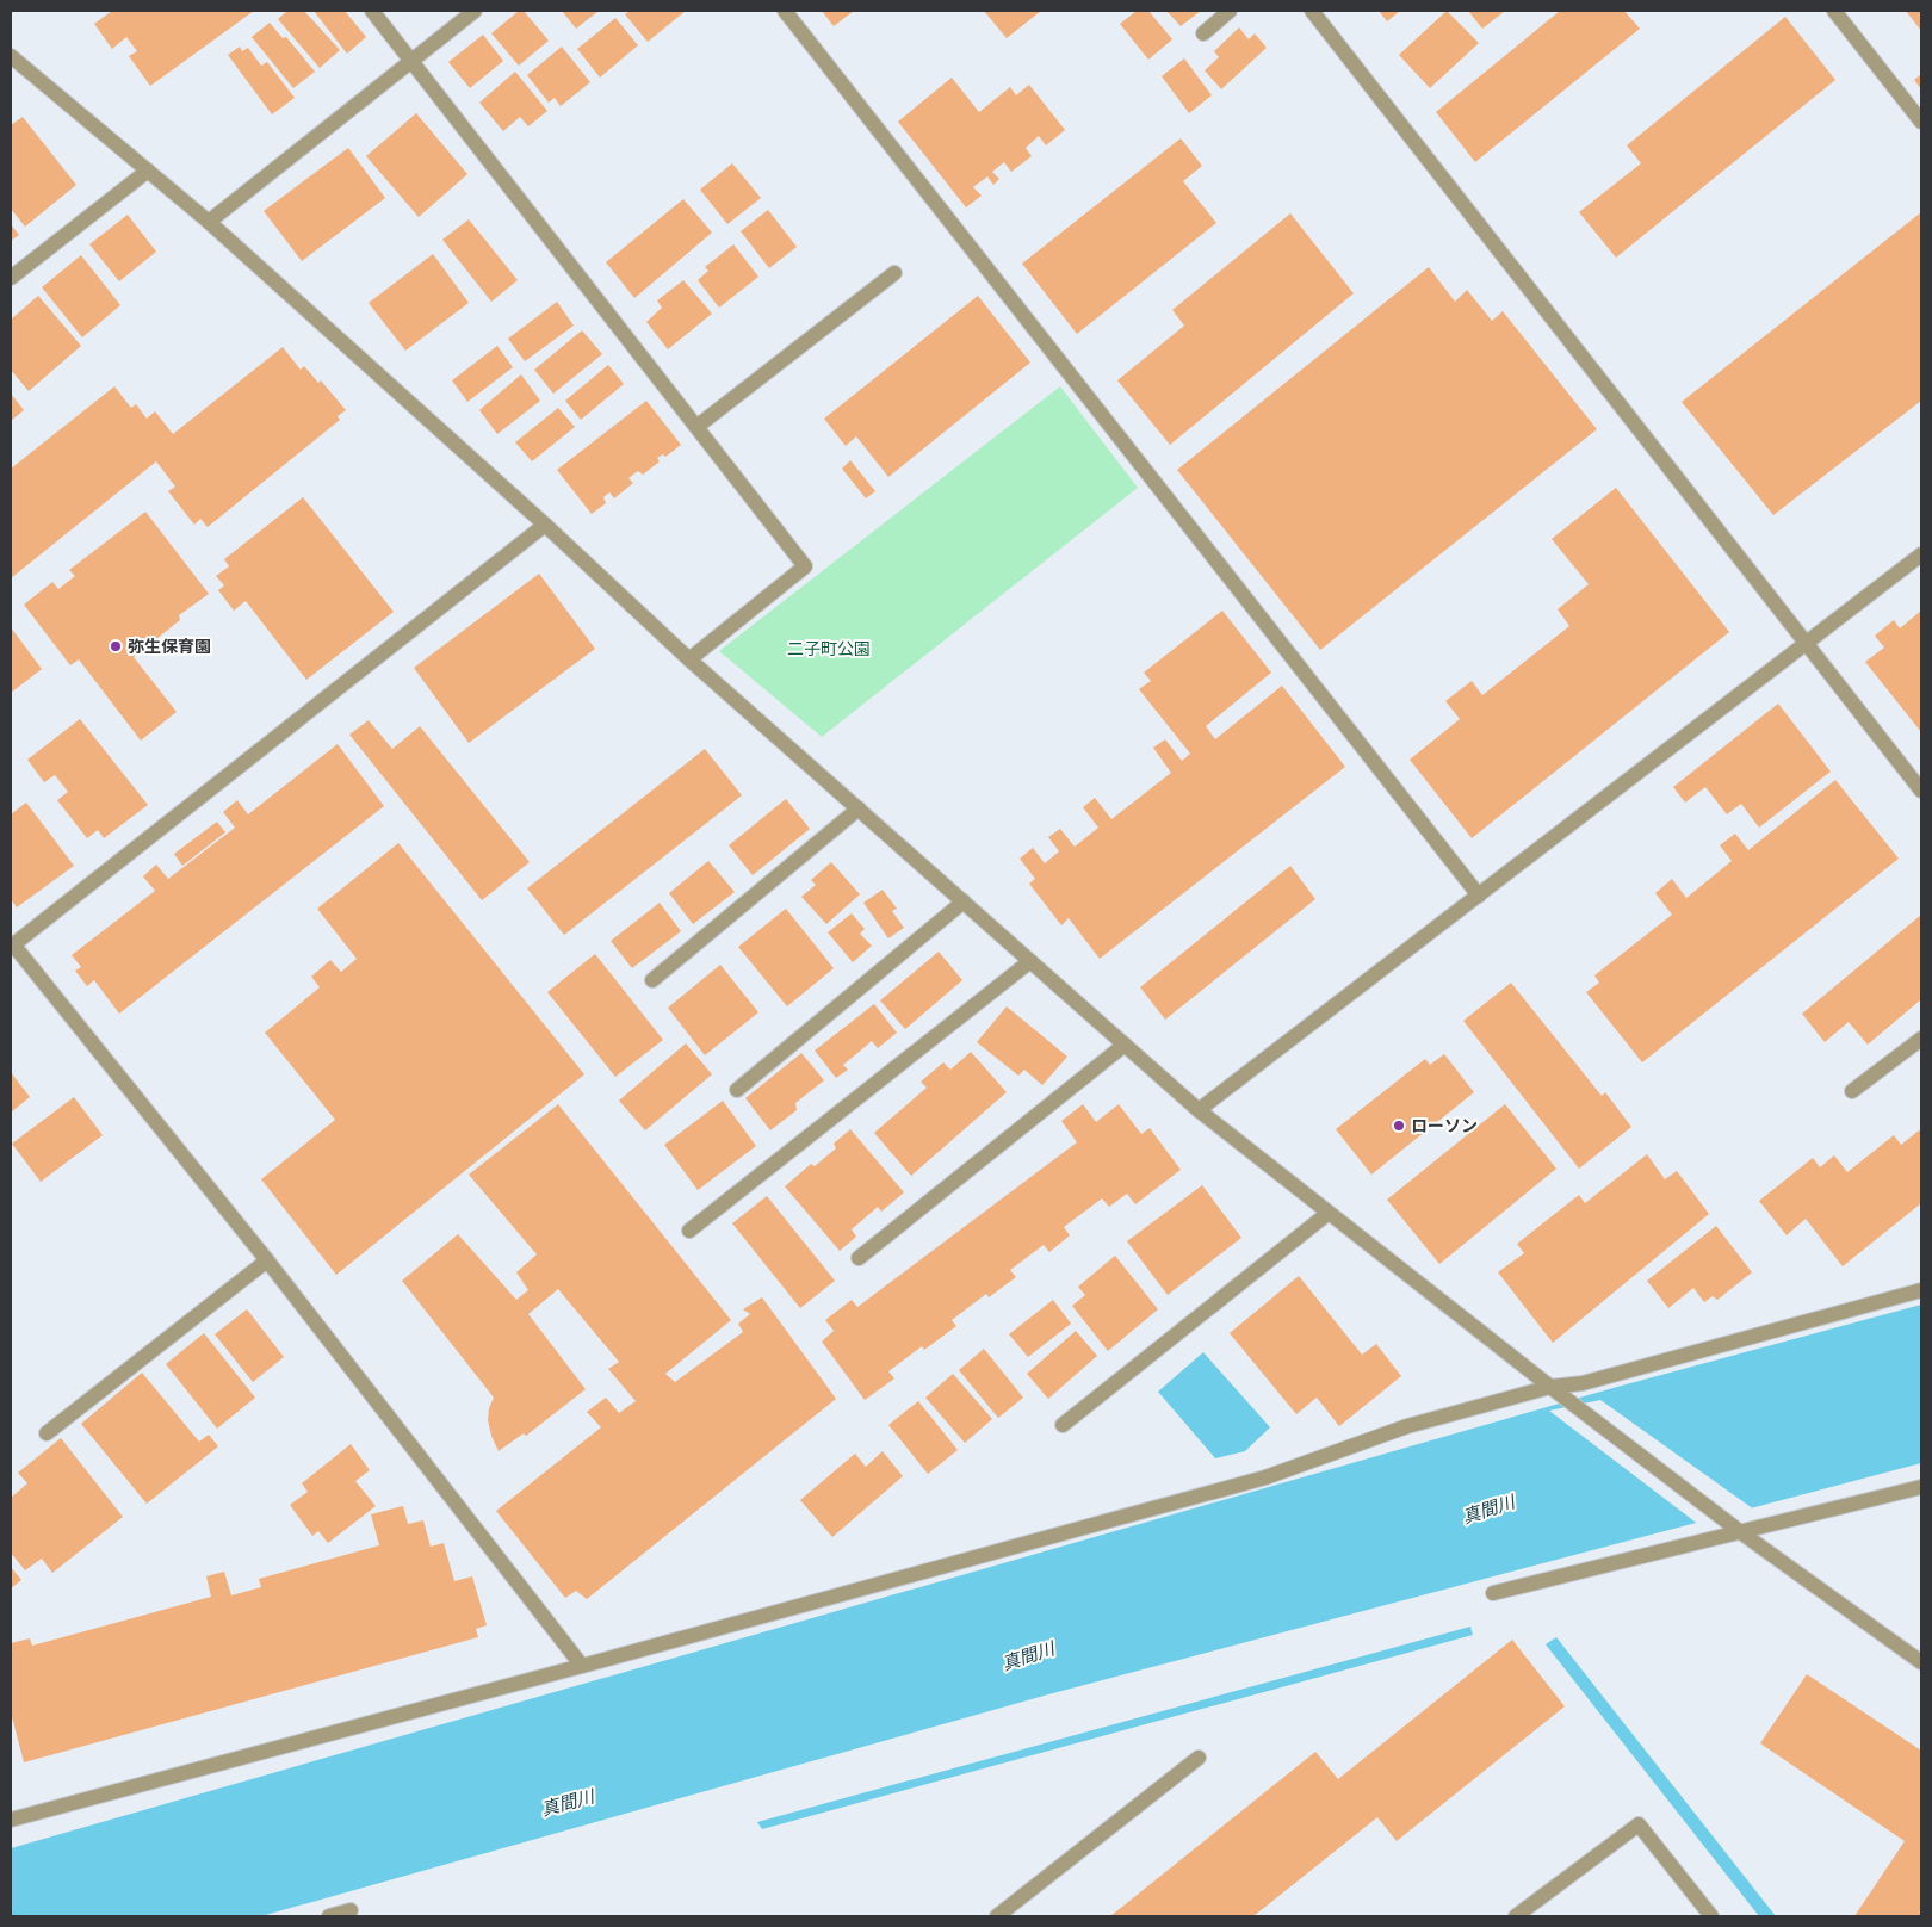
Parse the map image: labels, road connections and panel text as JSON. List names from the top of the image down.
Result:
{
  "water": ["真間川"],
  "parks": ["二子町公園"],
  "places": ["弥生保育園", "ローソン"]
}
